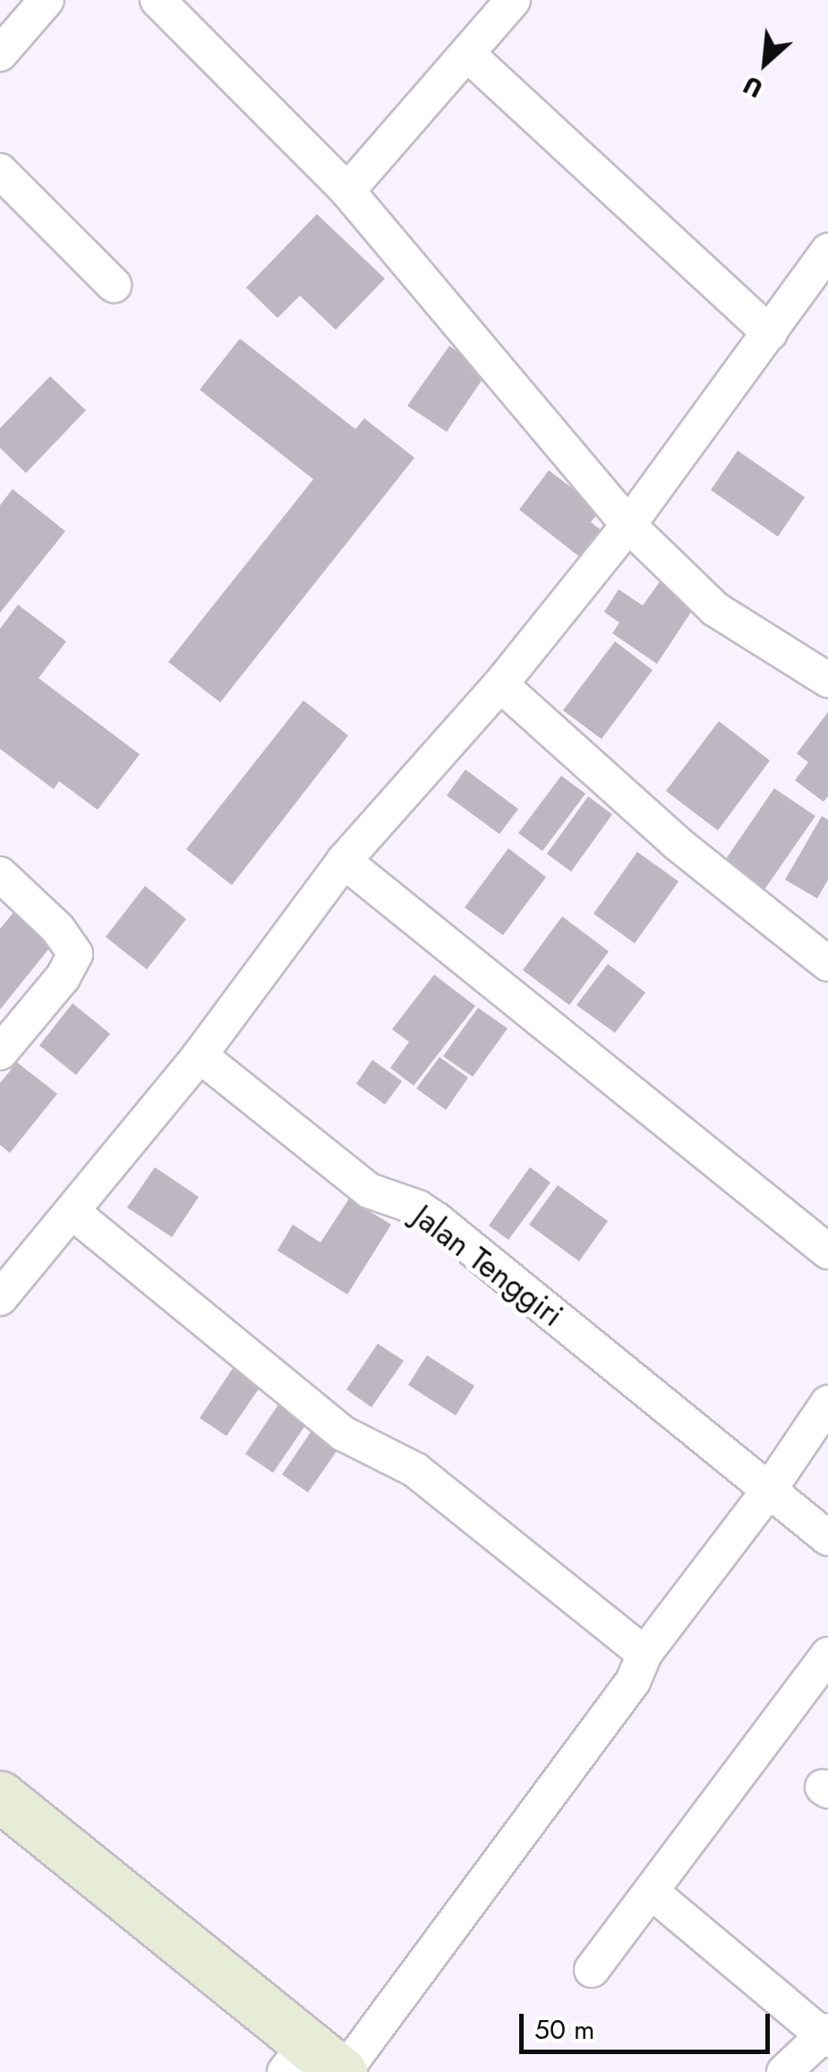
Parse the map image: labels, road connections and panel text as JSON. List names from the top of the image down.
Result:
{
  "streets": {
    "street": ["Jalan Tenggiri"]
  },
  "scale_bar": "50 m",
  "north": "bottom left"
}
